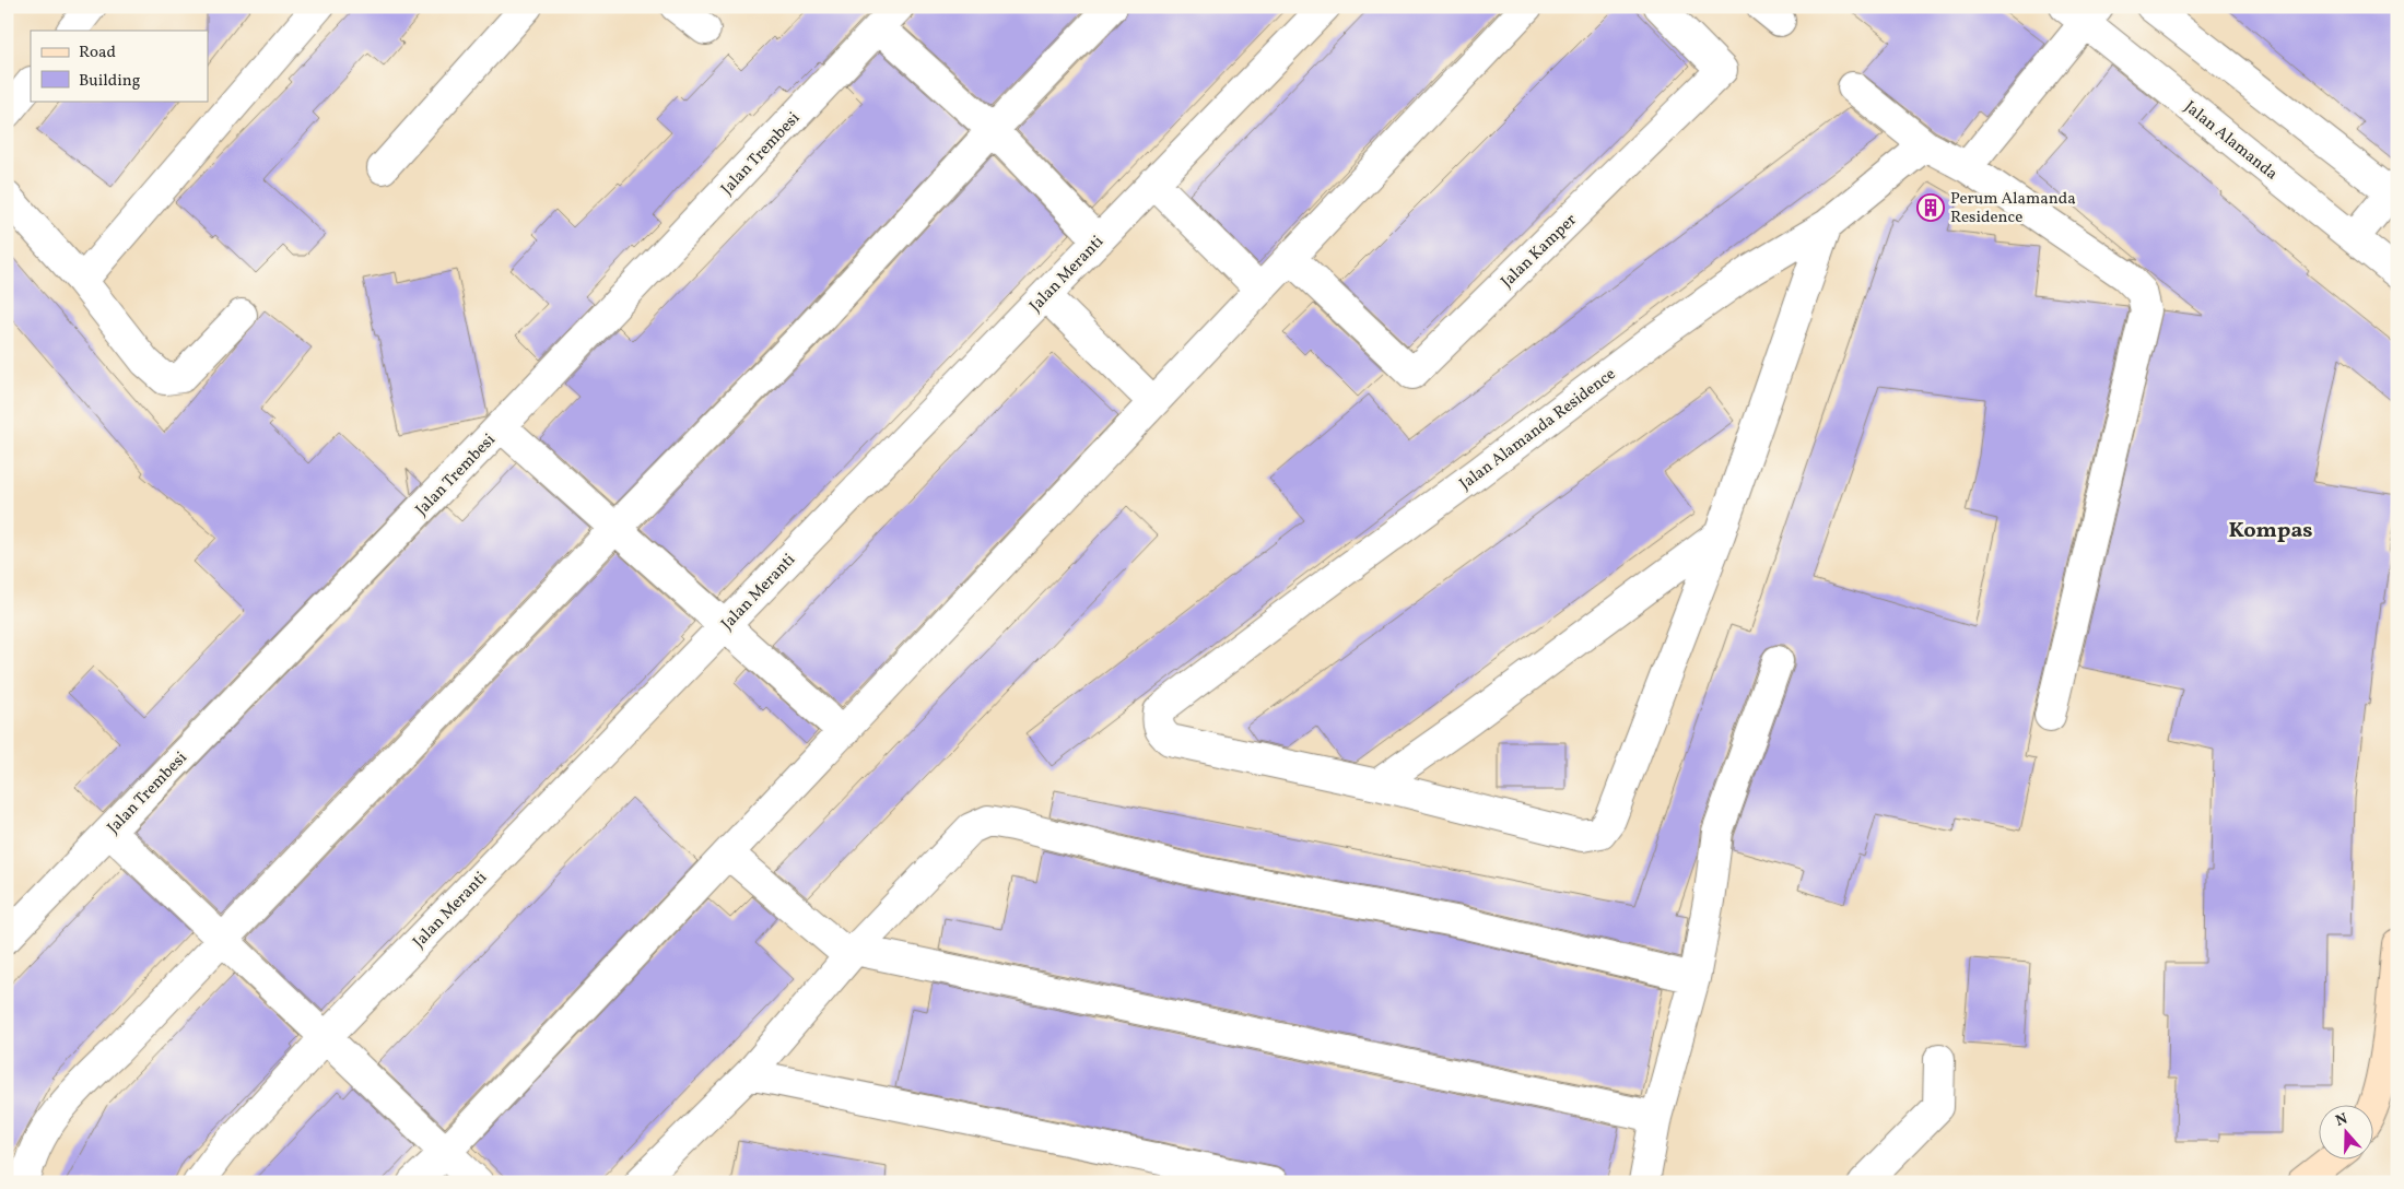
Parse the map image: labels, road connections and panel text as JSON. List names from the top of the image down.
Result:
{
  "streets": {
    "street": [
      "Jalan Alamanda",
      "Jalan Trembesi",
      "Jalan Kamper",
      "Jalan Meranti",
      "Jalan Alamanda Residence"
    ]
  },
  "districts": ["Kompas"],
  "places": {
    "building": ["Perum Alamanda Residence"]
  },
  "legend": ["Road", "Building"],
  "north": "top"
}
